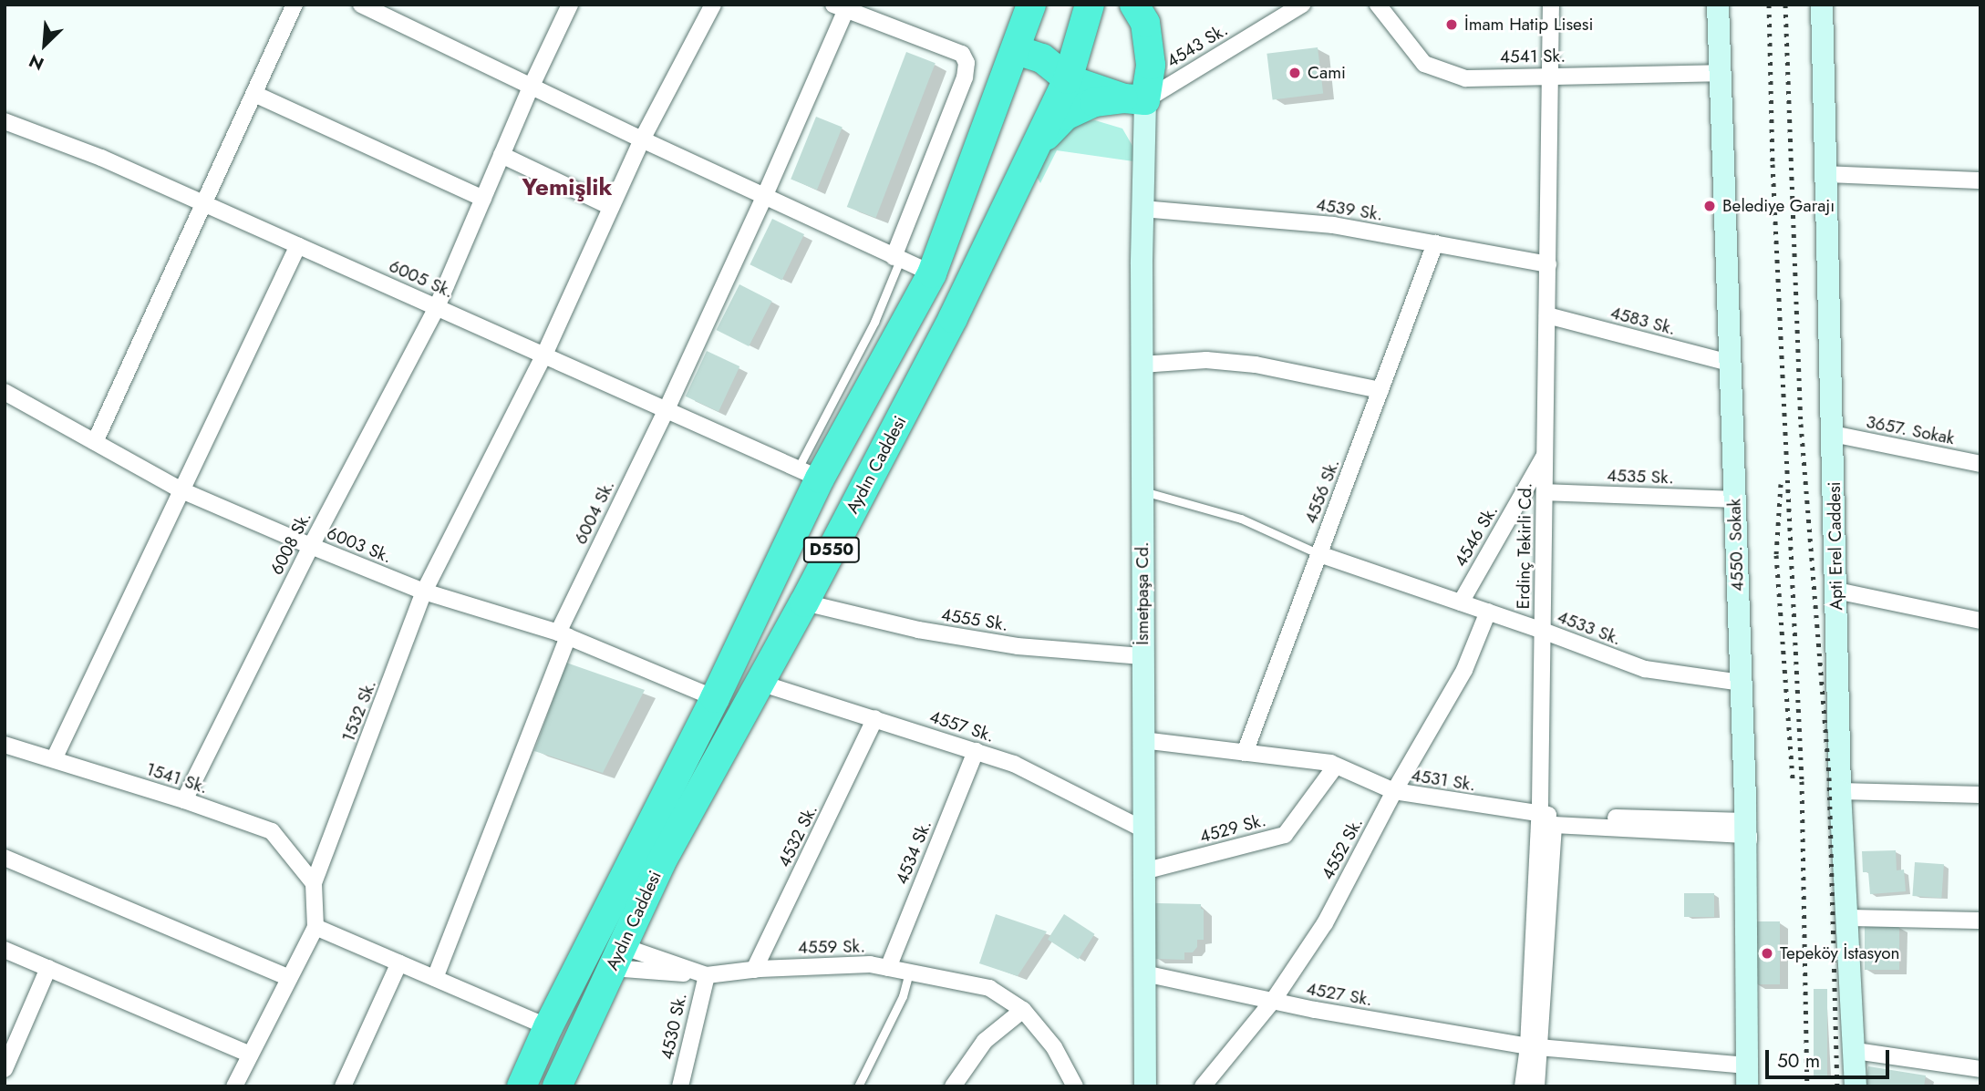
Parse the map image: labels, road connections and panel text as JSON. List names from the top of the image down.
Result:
{
  "streets": {
    "highway": ["Aydın Caddesi", "D550"],
    "street": [
      "4543 Sk.",
      "4541 Sk.",
      "4539 Sk.",
      "6005 Sk.",
      "4583 Sk.",
      "3657. Sokak",
      "4535 Sk.",
      "4556 Sk.",
      "6004 Sk.",
      "4546 Sk.",
      "6008 Sk.",
      "6003 Sk.",
      "4550. Sokak",
      "Erdinç Tekirli Cd.",
      "Apti Erel Caddesi",
      "İsmetpaşa Cd.",
      "4555 Sk.",
      "4533 Sk.",
      "1532 Sk.",
      "4557 Sk.",
      "1541 Sk.",
      "4531 Sk.",
      "4529 Sk.",
      "4532 Sk.",
      "4552 Sk.",
      "4534 Sk.",
      "4559 Sk.",
      "4527 Sk.",
      "4530 Sk."
    ]
  },
  "crossings": [
    ["4543 Sk.", "İsmetpaşa Cd."],
    ["4541 Sk.", "4550. Sokak"],
    ["4541 Sk.", "Erdinç Tekirli Cd."],
    ["4539 Sk.", "4556 Sk."],
    ["4539 Sk.", "Erdinç Tekirli Cd."],
    ["4539 Sk.", "İsmetpaşa Cd."],
    ["6005 Sk.", "Aydın Caddesi"],
    ["6005 Sk.", "6004 Sk."],
    ["6005 Sk.", "6008 Sk."],
    ["6005 Sk.", "1532 Sk."],
    ["4583 Sk.", "4550. Sokak"],
    ["4583 Sk.", "Erdinç Tekirli Cd."],
    ["3657. Sokak", "Apti Erel Caddesi"],
    ["Aydın Caddesi", "6003 Sk."],
    ["Aydın Caddesi", "4555 Sk."],
    ["Aydın Caddesi", "4557 Sk."],
    ["Aydın Caddesi", "4559 Sk."],
    ["4535 Sk.", "4550. Sokak"],
    ["4535 Sk.", "Erdinç Tekirli Cd."],
    ["4556 Sk.", "4533 Sk."],
    ["4556 Sk.", "4531 Sk."],
    ["6004 Sk.", "6003 Sk."],
    ["4546 Sk.", "Erdinç Tekirli Cd."],
    ["4546 Sk.", "4533 Sk."],
    ["6008 Sk.", "6003 Sk."],
    ["6008 Sk.", "1541 Sk."],
    ["6003 Sk.", "1532 Sk."],
    ["4550. Sokak", "4533 Sk."],
    ["4550. Sokak", "4531 Sk."],
    ["4550. Sokak", "4527 Sk."],
    ["Erdinç Tekirli Cd.", "4533 Sk."],
    ["Erdinç Tekirli Cd.", "4531 Sk."],
    ["Erdinç Tekirli Cd.", "4527 Sk."],
    ["İsmetpaşa Cd.", "4555 Sk."],
    ["İsmetpaşa Cd.", "4557 Sk."],
    ["İsmetpaşa Cd.", "4531 Sk."],
    ["İsmetpaşa Cd.", "4529 Sk."],
    ["İsmetpaşa Cd.", "4527 Sk."],
    ["4533 Sk.", "4552 Sk."],
    ["1532 Sk.", "1541 Sk."],
    ["4557 Sk.", "4532 Sk."],
    ["4557 Sk.", "4534 Sk."],
    ["4531 Sk.", "4529 Sk."],
    ["4531 Sk.", "4552 Sk."],
    ["4532 Sk.", "4559 Sk."],
    ["4552 Sk.", "4527 Sk."],
    ["4534 Sk.", "4559 Sk."],
    ["4559 Sk.", "4530 Sk."]
  ],
  "districts": ["Yemişlik"],
  "places": [
    "İmam Hatip Lisesi",
    "Cami",
    "Belediye Garajı",
    "Tepeköy İstasyon"
  ],
  "scale_bar": "50 m",
  "north": "bottom left"
}
